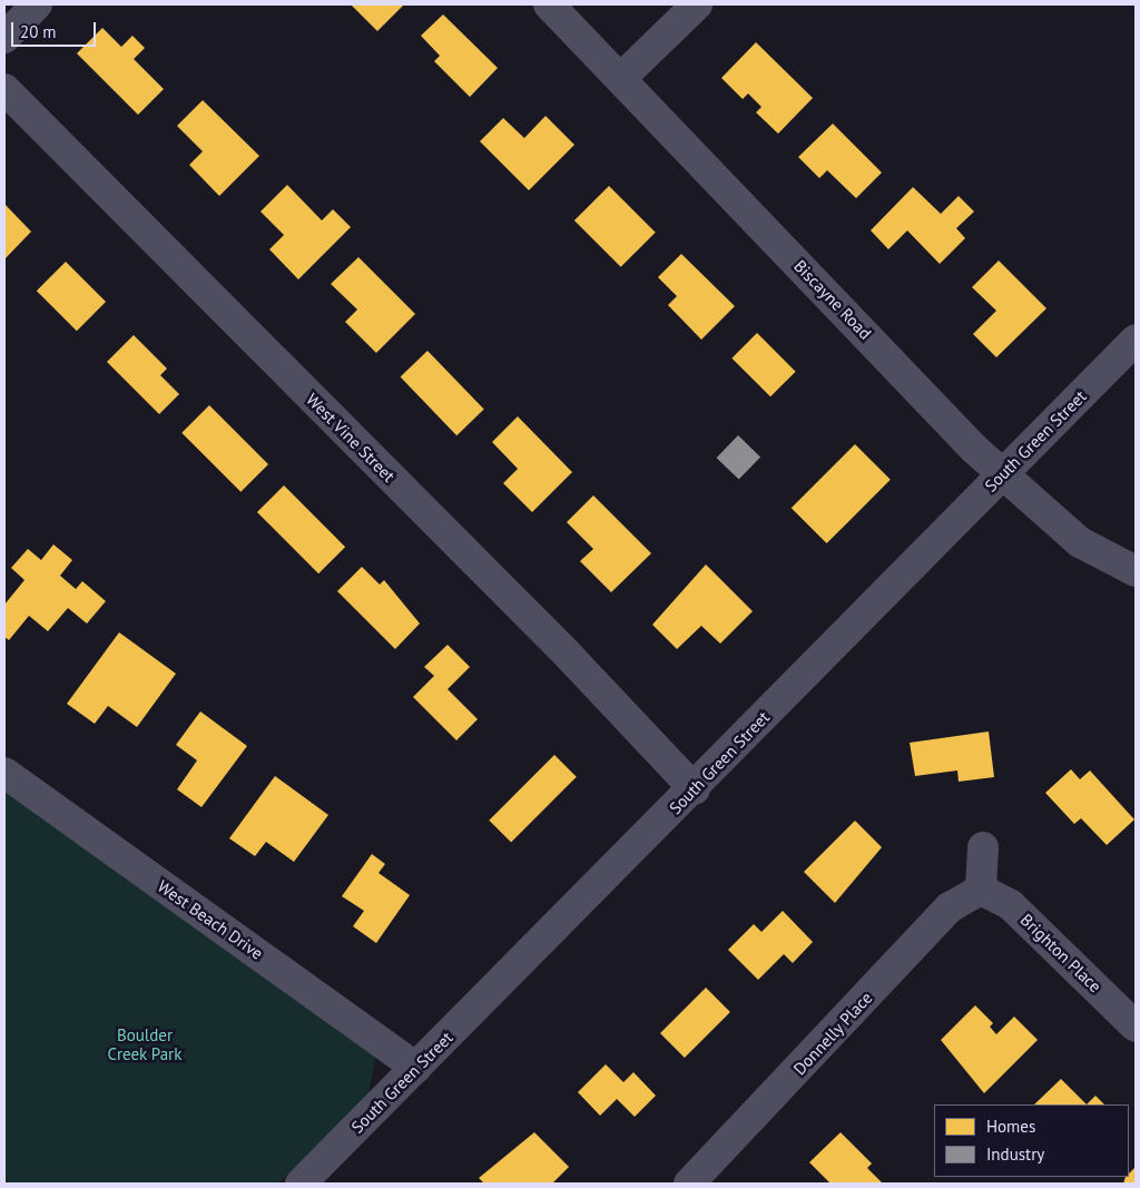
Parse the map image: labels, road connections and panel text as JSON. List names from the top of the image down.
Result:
{
  "streets": {
    "street": [
      "Biscayne Road",
      "West Vine Street",
      "South Green Street",
      "West Beach Drive",
      "Brighton Place",
      "Donnelly Place"
    ]
  },
  "crossings": [
    ["Biscayne Road", "South Green Street"],
    ["West Vine Street", "South Green Street"],
    ["South Green Street", "West Beach Drive"],
    ["Brighton Place", "Donnelly Place"]
  ],
  "parks": ["Boulder Creek Park"],
  "legend": ["Homes", "Industry"],
  "scale_bar": "20 m"
}
